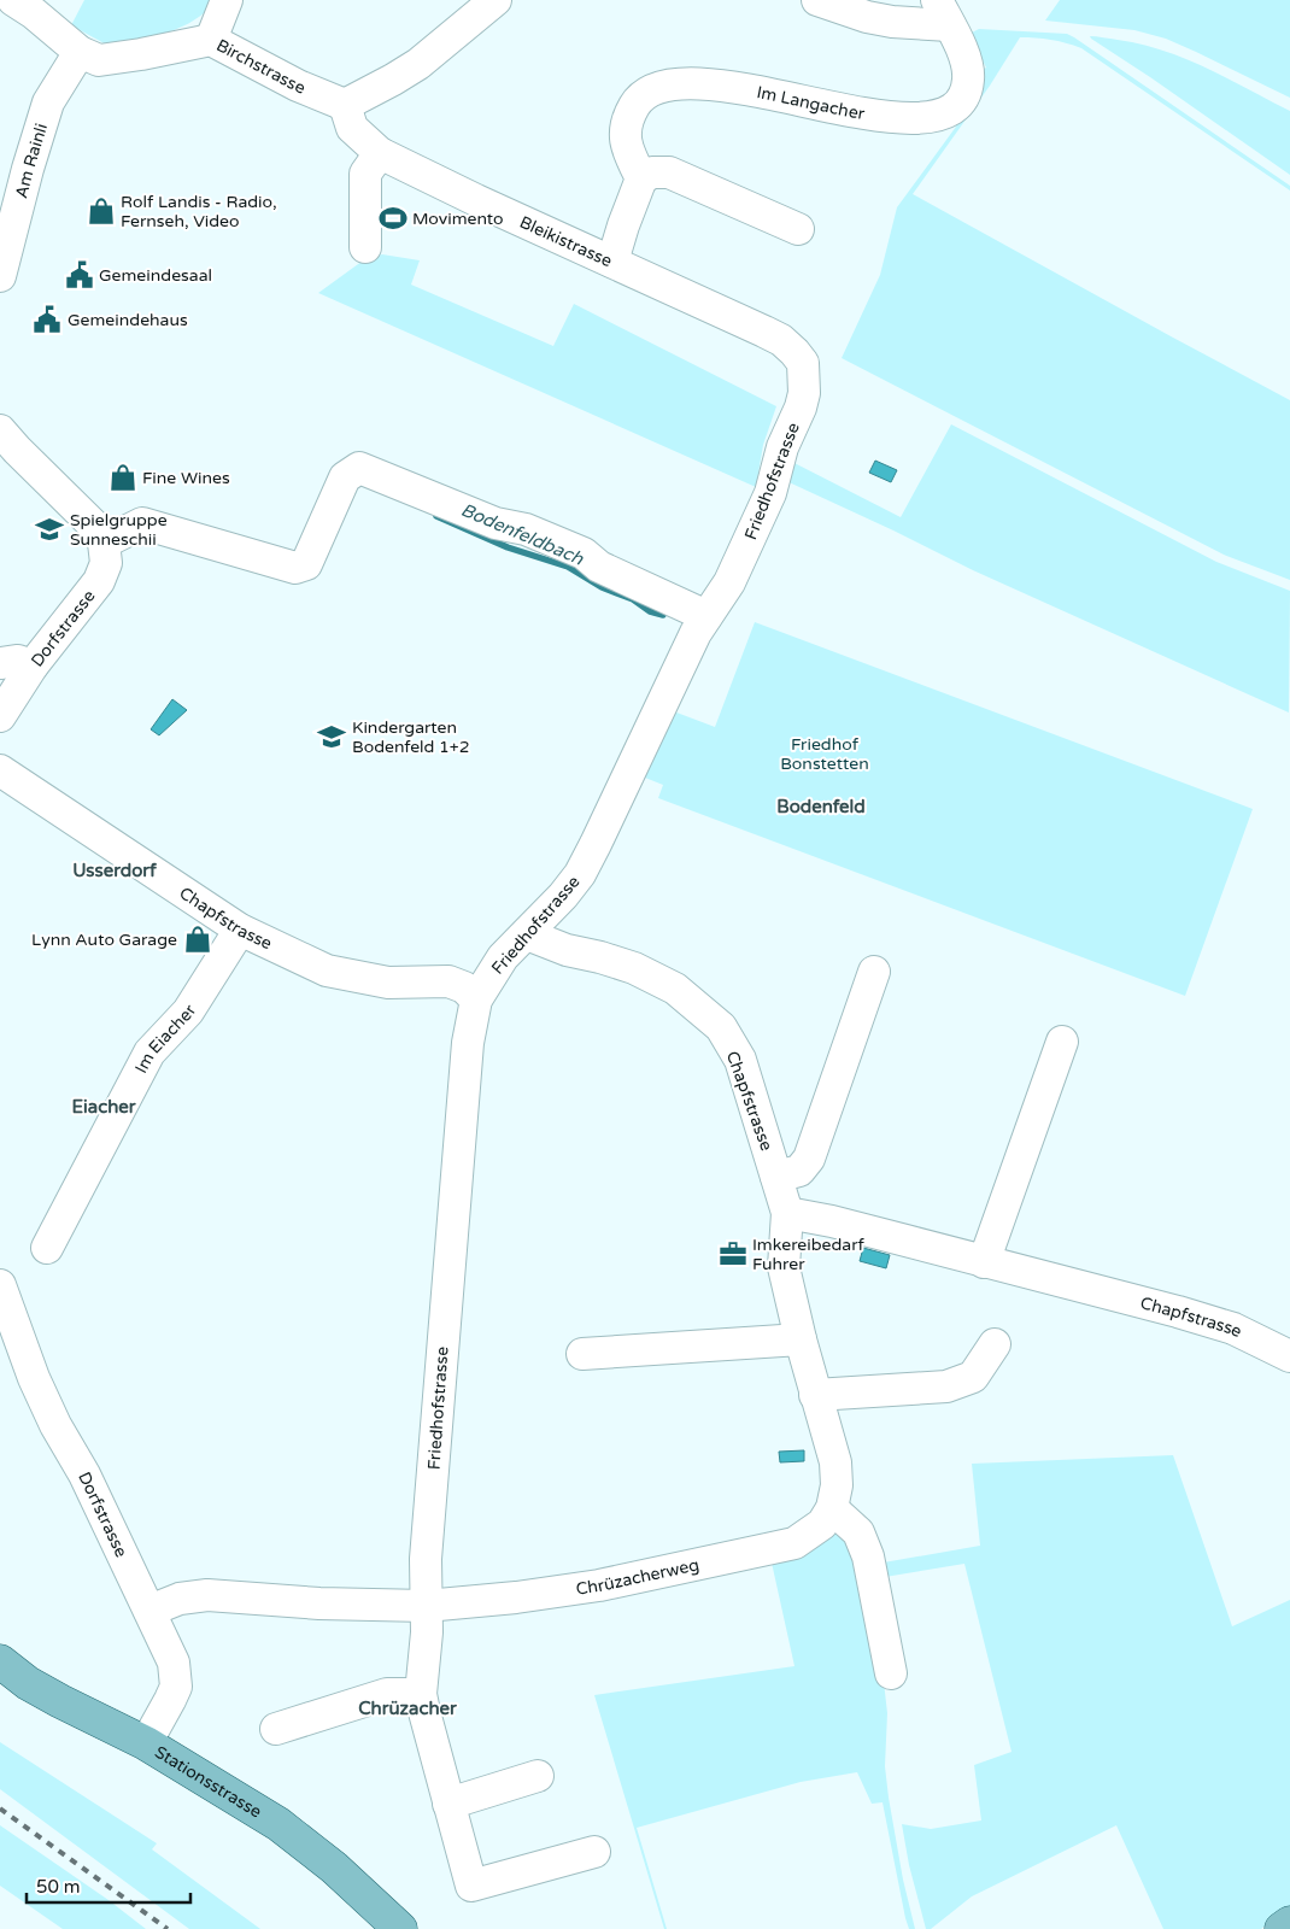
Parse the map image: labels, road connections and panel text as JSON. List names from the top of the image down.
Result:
{
  "streets": {
    "main road": ["Stationsstrasse"],
    "street": [
      "Birchstrasse",
      "Im Langacher",
      "Am Rainli",
      "Bleikistrasse",
      "Friedhofstrasse",
      "Dorfstrasse",
      "Chapfstrasse",
      "Im Eiacher",
      "Chrüzacherweg"
    ]
  },
  "crossings": [
    ["Birchstrasse", "Am Rainli"],
    ["Birchstrasse", "Bleikistrasse"],
    ["Bleikistrasse", "Friedhofstrasse"],
    ["Friedhofstrasse", "Chapfstrasse"],
    ["Friedhofstrasse", "Chrüzacherweg"],
    ["Dorfstrasse", "Chrüzacherweg"],
    ["Dorfstrasse", "Stationsstrasse"],
    ["Chapfstrasse", "Im Eiacher"]
  ],
  "districts": [
    "Bodenfeld",
    "Usserdorf",
    "Eiacher",
    "Chrüzacher"
  ],
  "water": ["Bodenfeldbach"],
  "parks": ["Friedhof Bonstetten"],
  "places": {
    "shop": ["Rolf Landis - Radio, Fernseh, Video", "Fine Wines", "Lynn Auto Garage"],
    "sports": ["Movimento"],
    "public building": ["Gemeindesaal", "Gemeindehaus"],
    "school or university": ["Spielgruppe Sunneschii", "Kindergarten Bodenfeld 1+2"],
    "office": ["Imkereibedarf Fuhrer"]
  },
  "scale_bar": "50 m"
}
